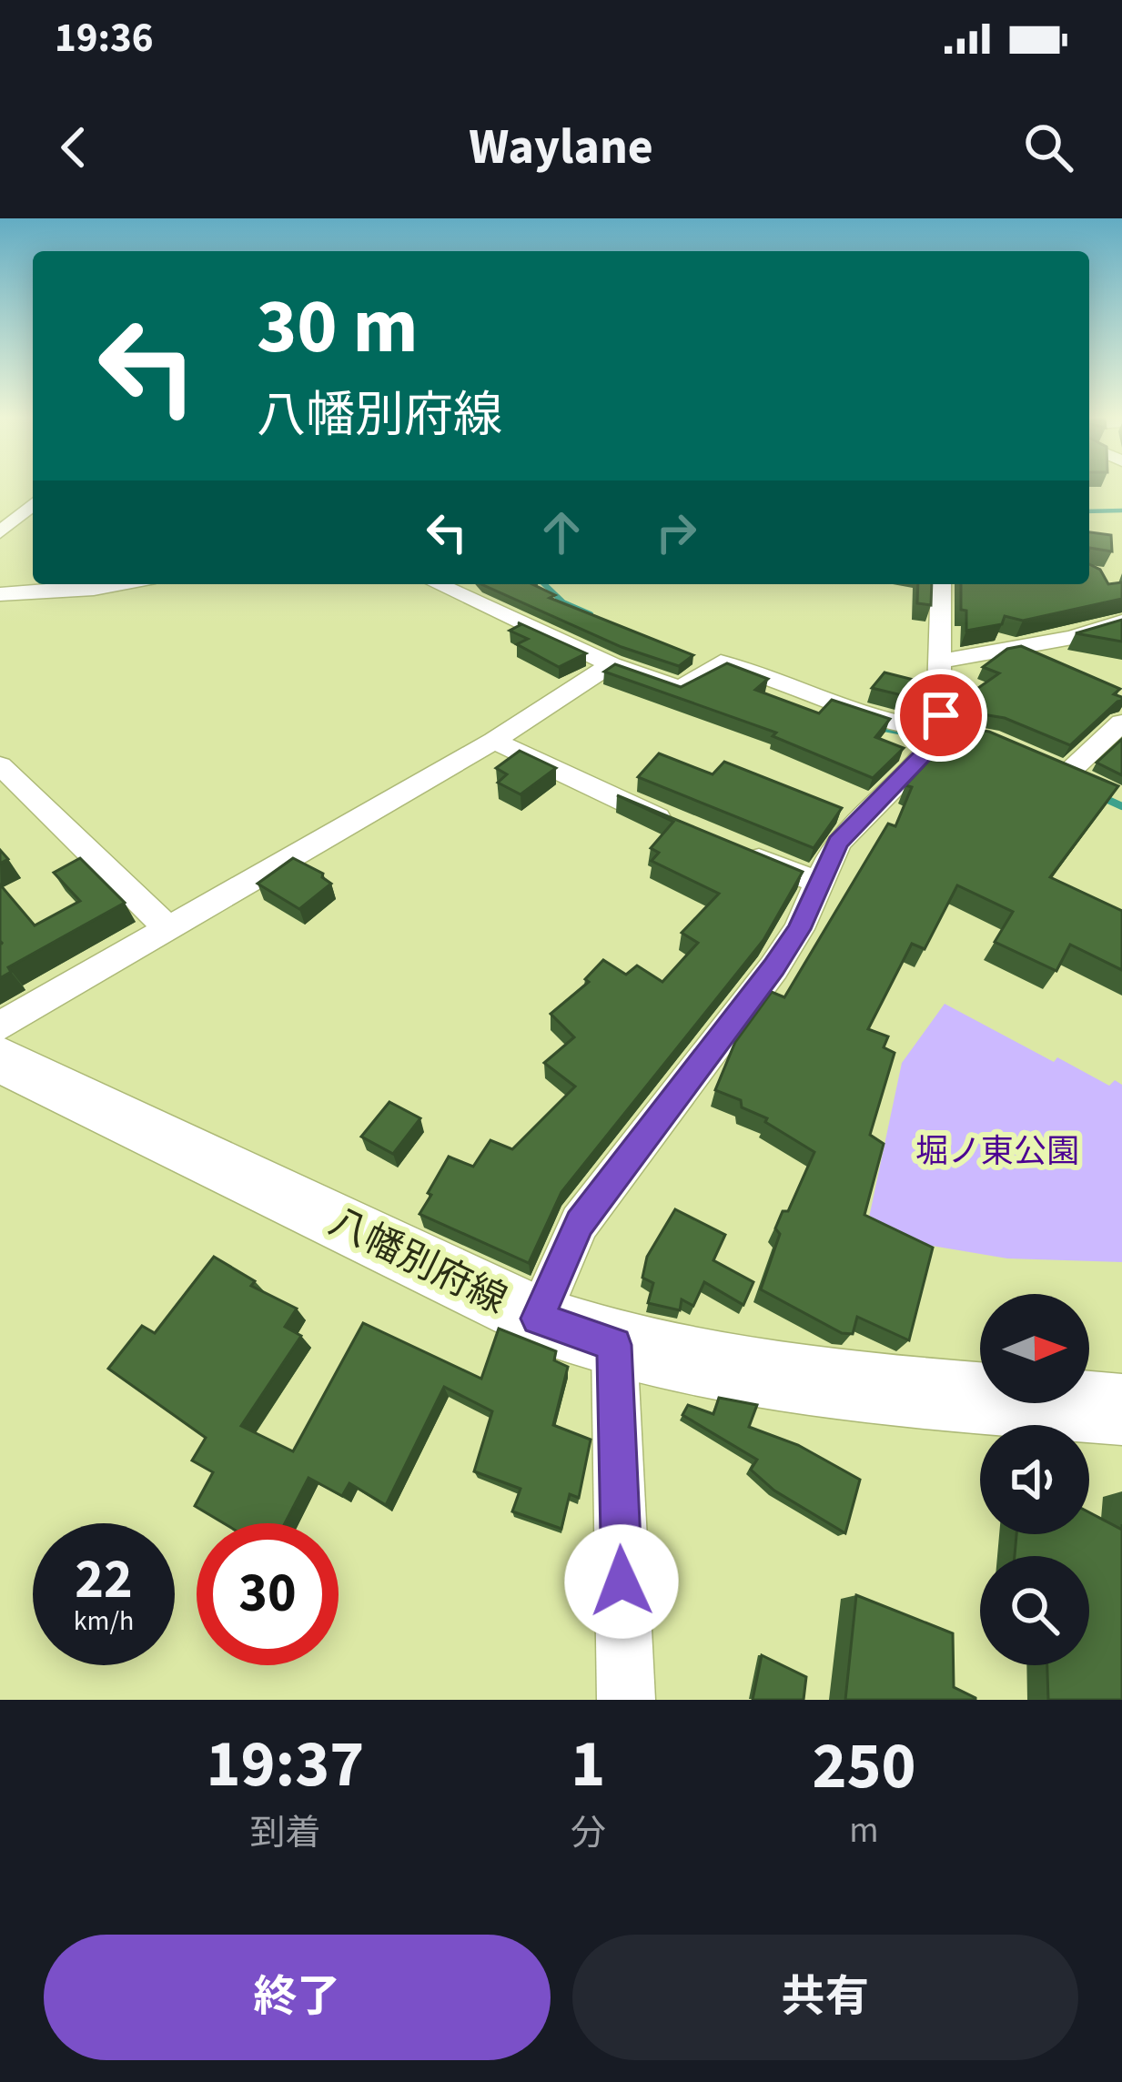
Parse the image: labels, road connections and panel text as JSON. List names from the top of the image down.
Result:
{
  "streets": {
    "main road": ["八幡別府線"]
  },
  "parks": ["堀ノ東公園"],
  "north": "right",
  "page": {
    "status": "19:36",
    "header": "Waylane",
    "turn": ["30 m", "八幡別府線"],
    "speed": "22 km/h",
    "limit": "30",
    "eta": [
      "19:37",
      "到着",
      "1",
      "分",
      "250",
      "m"
    ],
    "buttons": ["終了", "共有"]
  }
}
